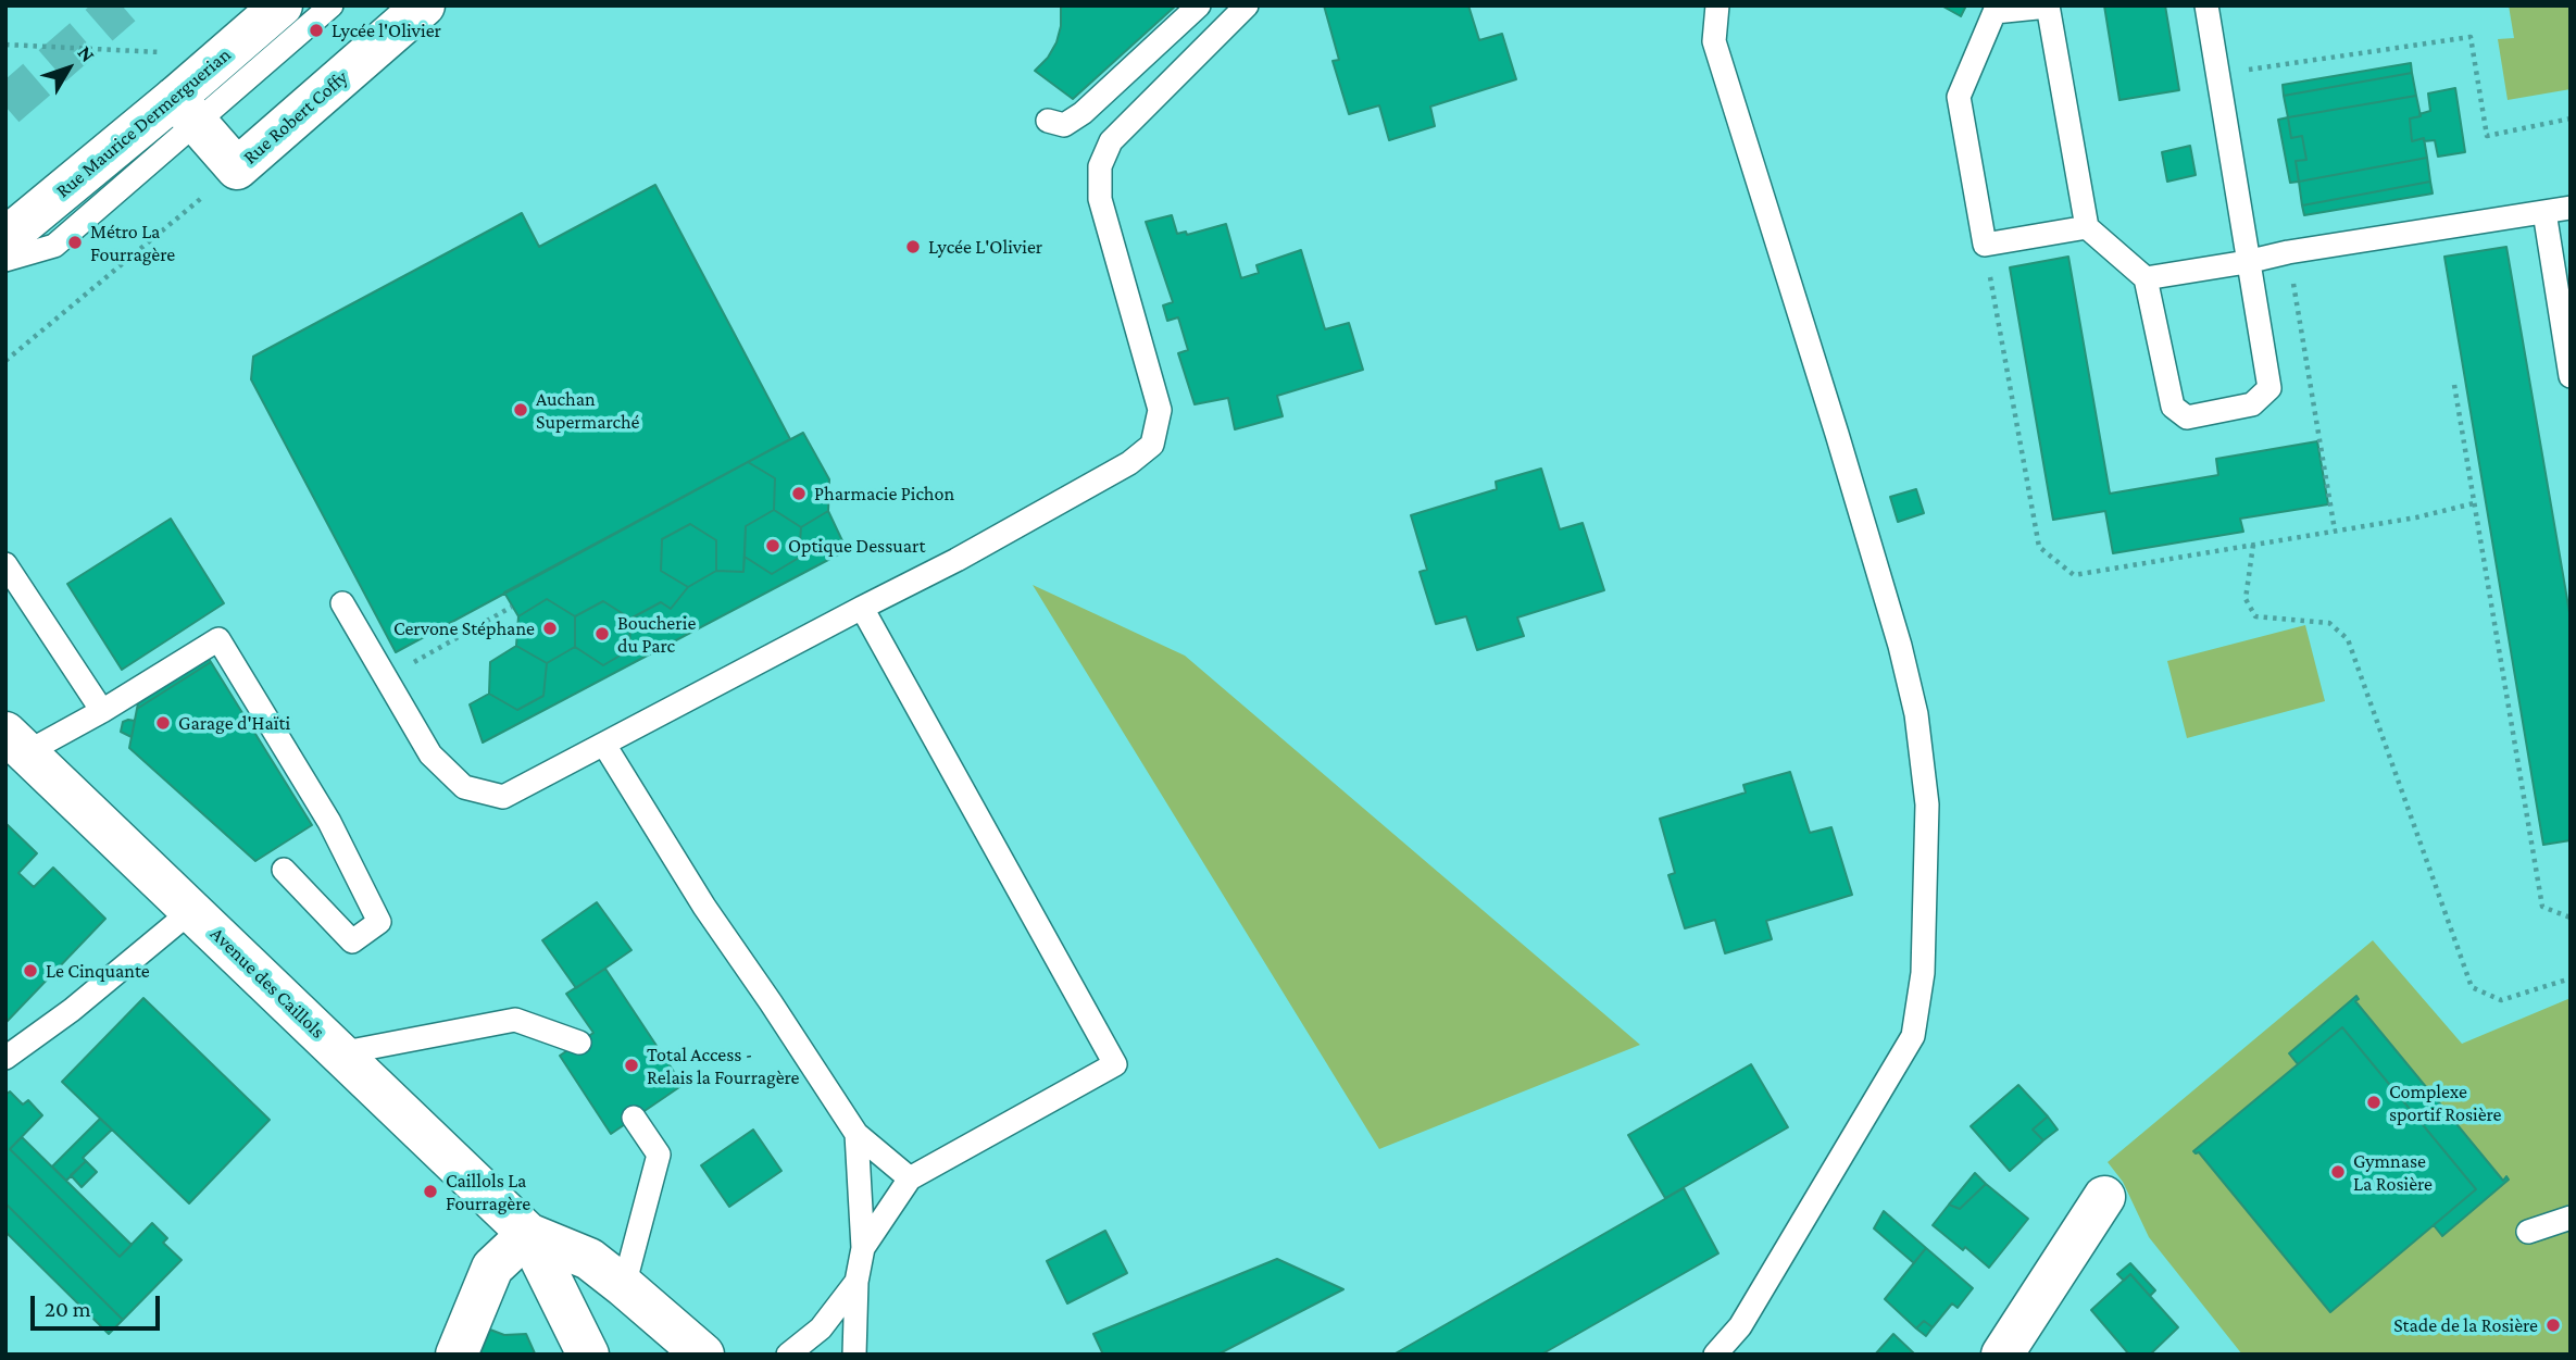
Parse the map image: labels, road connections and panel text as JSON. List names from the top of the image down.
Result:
{
  "streets": {
    "street": ["Rue Robert Coffy", "Rue Maurice Dermerguerian", "Avenue des Caillols"]
  },
  "crossings": [
    ["Rue Robert Coffy", "Rue Maurice Dermerguerian"]
  ],
  "places": [
    "Lycée l'Olivier",
    "Métro La Fourragère",
    "Lycée L'Olivier",
    "Auchan Supermarché",
    "Pharmacie Pichon",
    "Optique Dessuart",
    "Cervone Stéphane",
    "Boucherie du Parc",
    "Garage d'Haïti",
    "Le Cinquante",
    "Total Access - Relais la Fourragère",
    "Complexe sportif Rosière",
    "Gymnase La Rosière",
    "Caillols La Fourragère",
    "Stade de la Rosière"
  ],
  "scale_bar": "20 m",
  "north": "top right"
}
